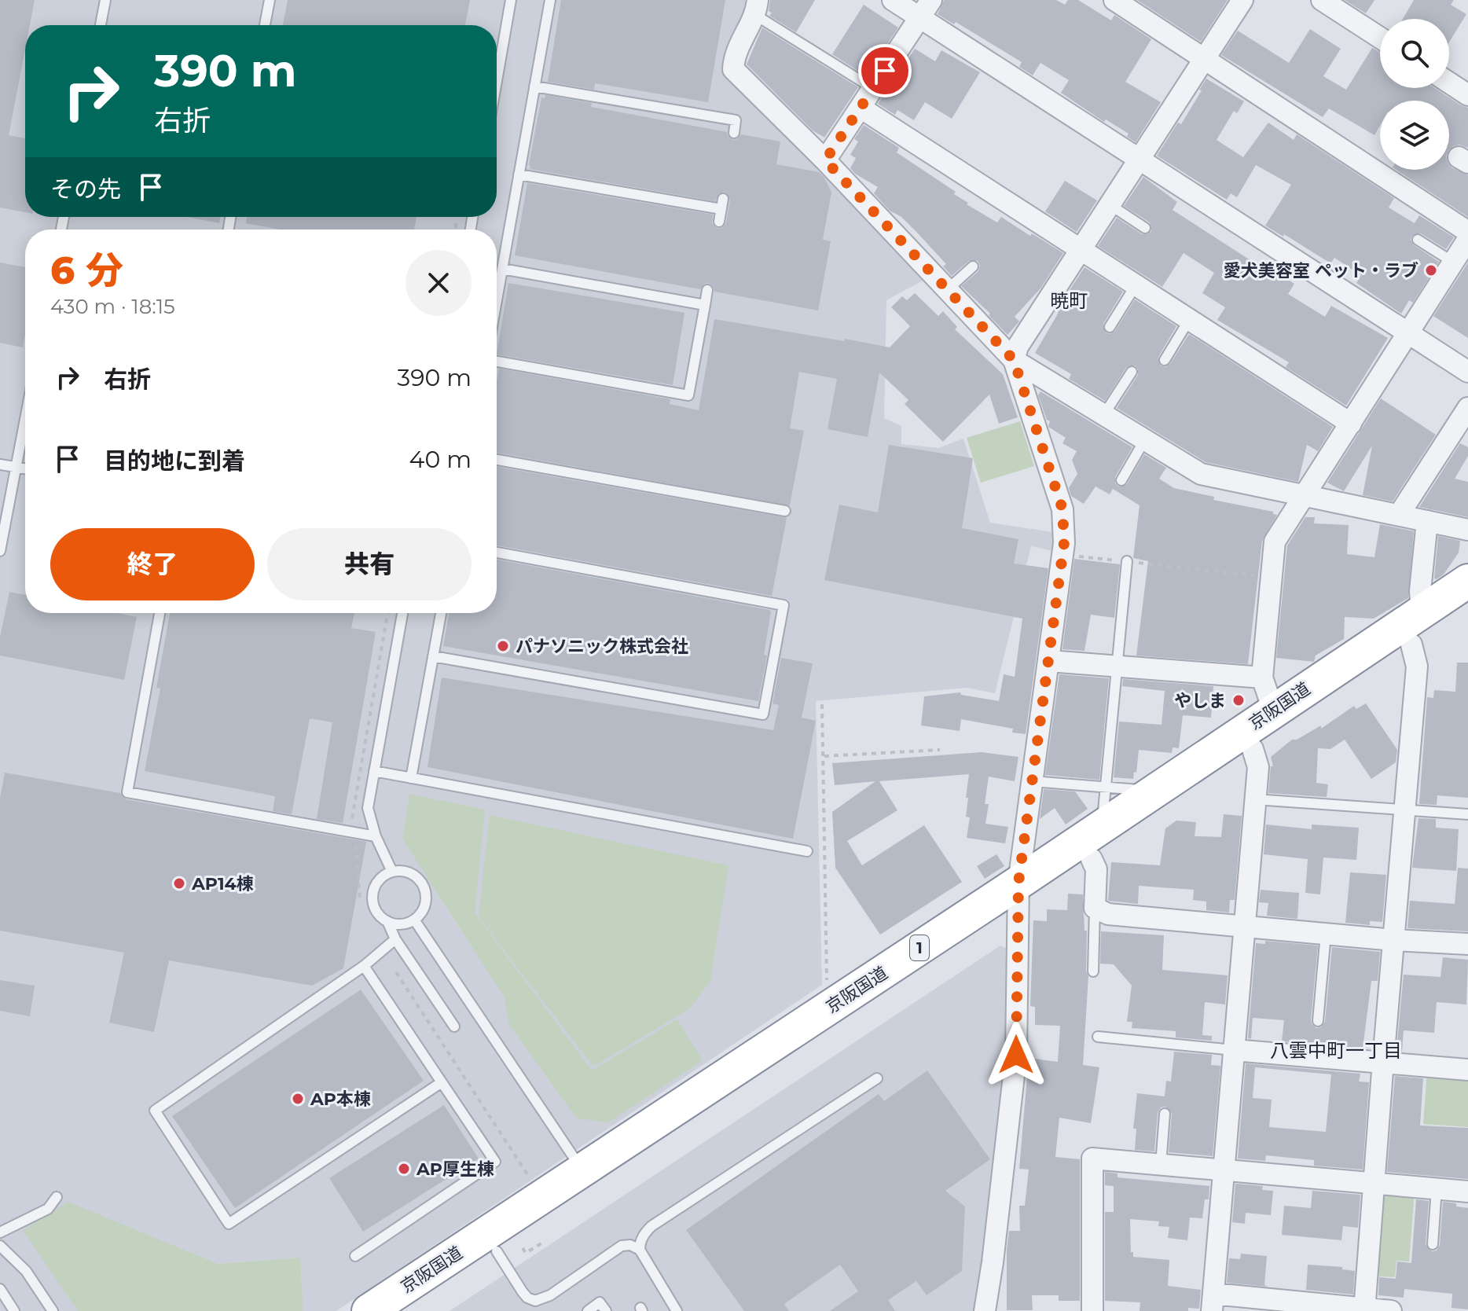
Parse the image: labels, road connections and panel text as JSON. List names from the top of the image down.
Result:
{
  "streets": {
    "highway": ["京阪国道", "1"]
  },
  "districts": ["暁町", "八雲中町一丁目"],
  "places": [
    "愛犬美容室 ペット・ラブ",
    "パナソニック株式会社",
    "やしま",
    "AP14棟",
    "AP本棟",
    "AP厚生棟"
  ],
  "page": {
    "turn": ["390 m", "右折"],
    "then": "その先",
    "heading": ["6 分", "430 m · 18:15"],
    "list": [
      {
        "name": "右折",
        "value": "390 m"
      },
      {
        "name": "目的地に到着",
        "value": "40 m"
      }
    ],
    "buttons": ["終了", "共有"]
  }
}
